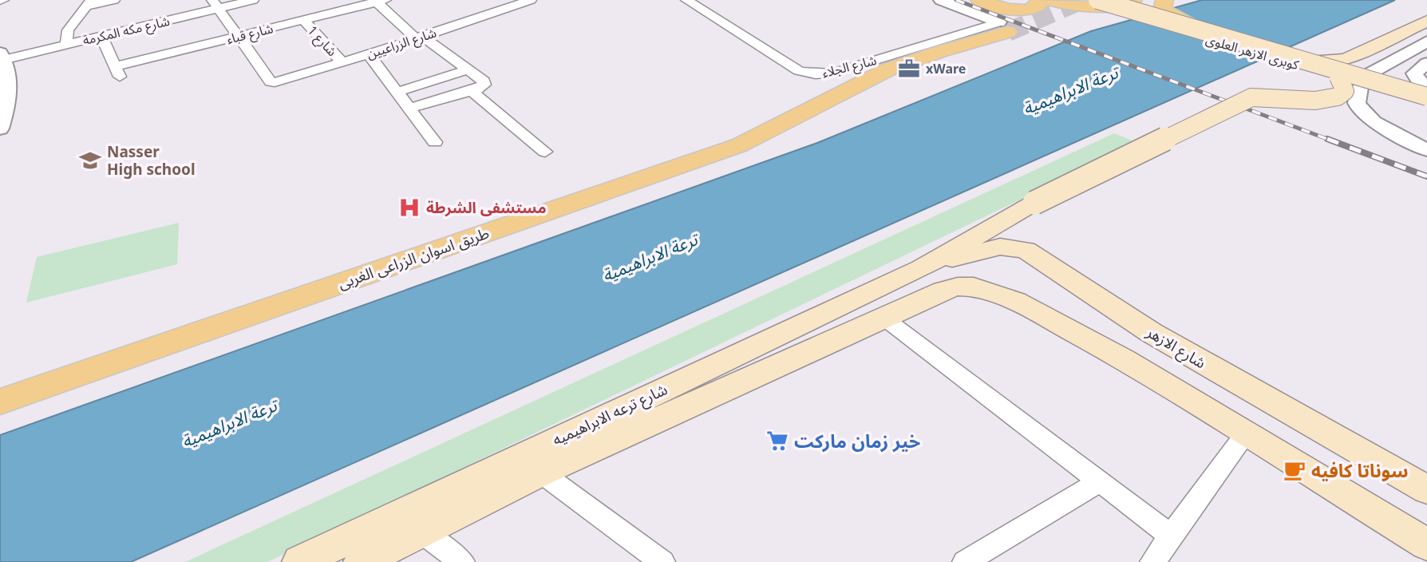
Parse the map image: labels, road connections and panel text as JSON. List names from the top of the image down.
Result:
{
  "streets": {
    "main road": [
      "كوبرى الازهر العلوى",
      "طريق اسوان الزراعى الغربى",
      "شارع الازهر",
      "شارع ترعه الابراهيميه"
    ],
    "street": [
      "شارع مكه المكرمة",
      "شارع قباء",
      "شارع 1",
      "شارع الزراعيين",
      "شارع الجلاء"
    ]
  },
  "crossings": [
    ["شارع مكه المكرمة", "شارع قباء"],
    ["شارع قباء", "شارع 1"],
    ["شارع قباء", "شارع الزراعيين"],
    ["شارع 1", "شارع الزراعيين"],
    ["شارع الجلاء", "طريق اسوان الزراعى الغربى"],
    ["شارع الازهر", "شارع ترعه الابراهيميه"]
  ],
  "water": ["ترعة الابراهيمية"],
  "places": {
    "office": ["xWare"],
    "school or university": ["Nasser High school"],
    "hospital": ["مستشفى الشرطة"],
    "supermarket": ["خير زمان ماركت"],
    "cafe": ["سوناتا كافيه"]
  }
}
